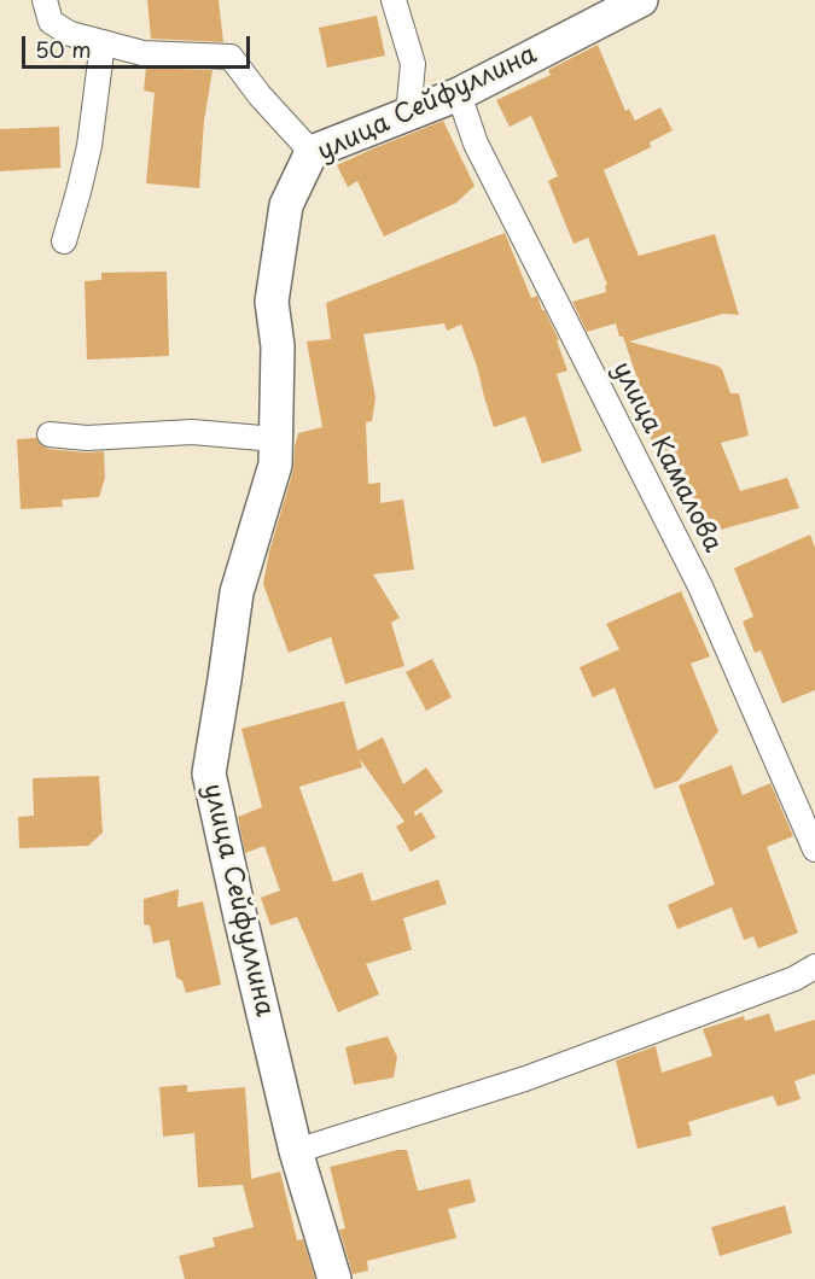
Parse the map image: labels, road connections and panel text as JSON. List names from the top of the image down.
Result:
{
  "streets": {
    "street": ["улица Сейфуллина", "улица Камалова"]
  },
  "crossings": [
    ["улица Сейфуллина", "улица Камалова"]
  ],
  "scale_bar": "50 m"
}
